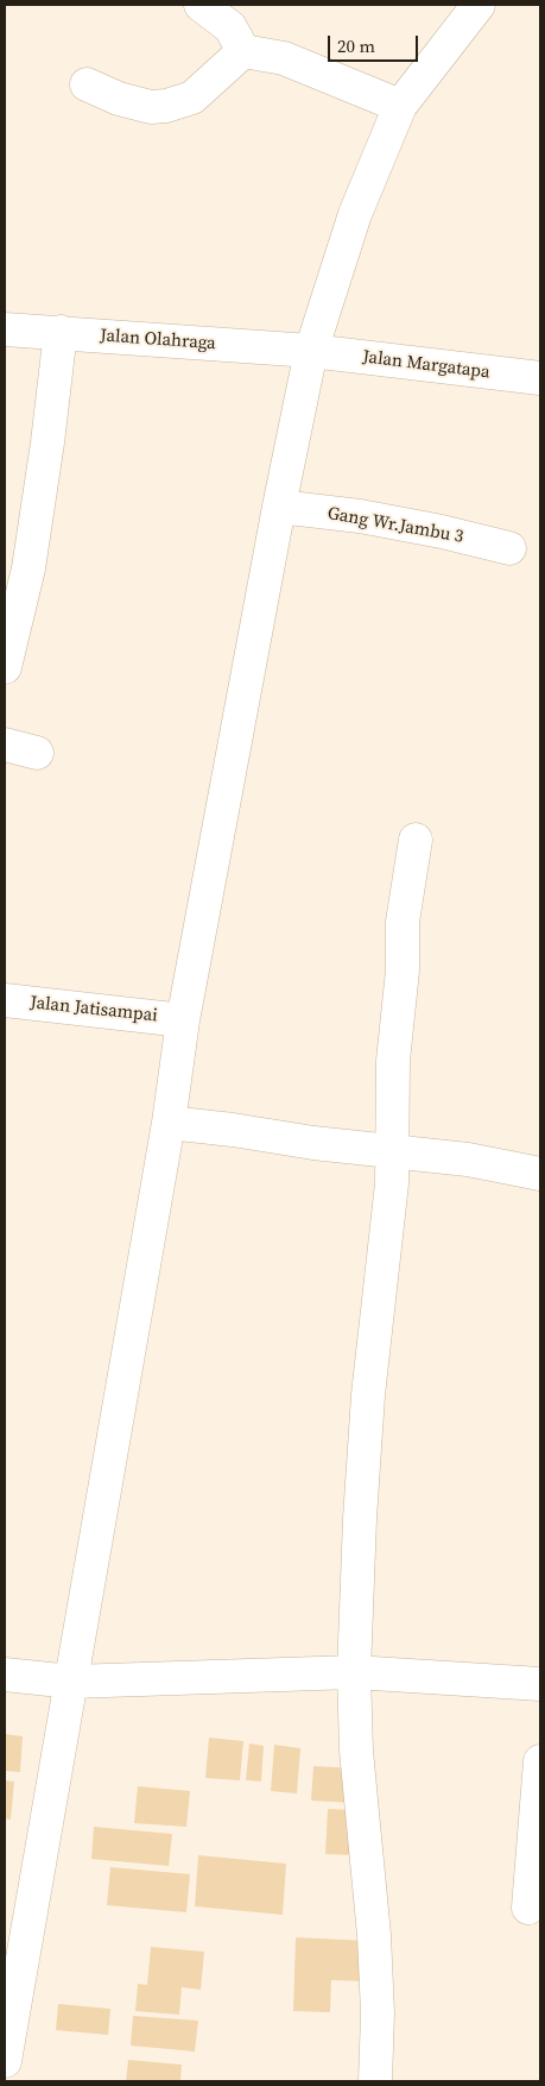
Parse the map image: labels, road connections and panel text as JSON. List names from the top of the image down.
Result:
{
  "streets": {
    "street": [
      "Jalan Olahraga",
      "Jalan Margatapa",
      "Gang Wr.Jambu 3",
      "Jalan Jatisampai"
    ]
  },
  "crossings": [
    ["Jalan Olahraga", "Jalan Margatapa"]
  ],
  "scale_bar": "20 m"
}
